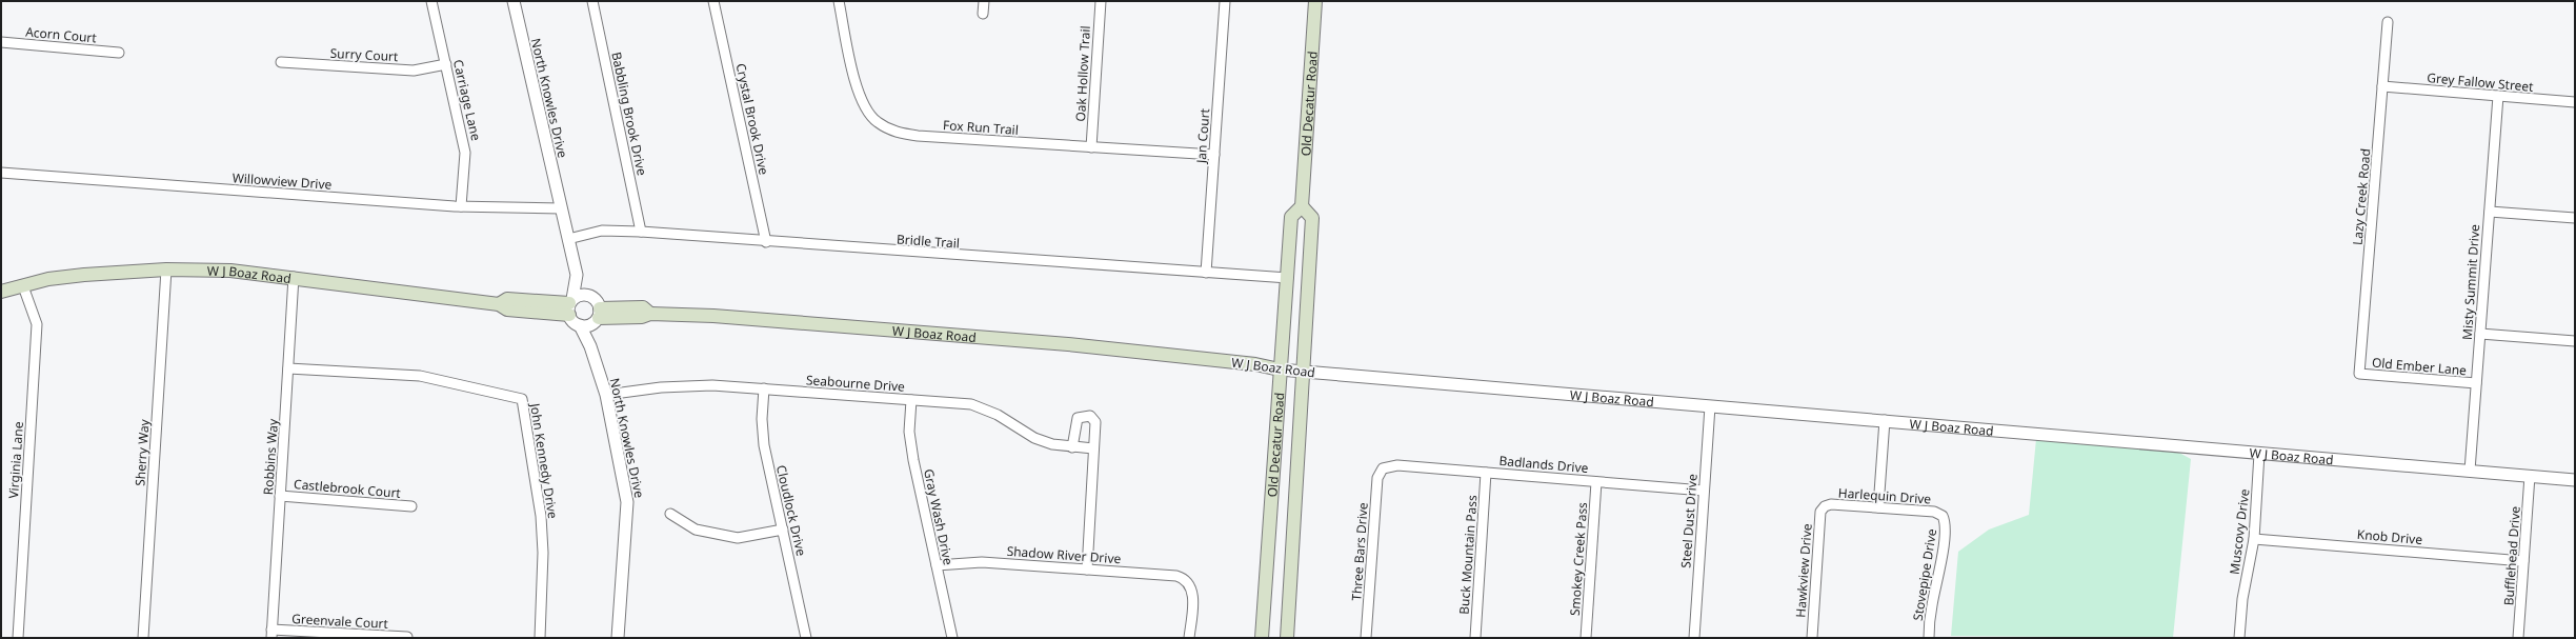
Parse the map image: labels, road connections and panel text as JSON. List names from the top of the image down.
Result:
{
  "streets": {
    "main road": ["Old Decatur Road", "W J Boaz Road"],
    "street": [
      "Acorn Court",
      "Surry Court",
      "Oak Hollow Trail",
      "Grey Fallow Street",
      "North Knowles Drive",
      "Carriage Lane",
      "Babbling Brook Drive",
      "Crystal Brook Drive",
      "Fox Run Trail",
      "Jan Court",
      "Willowview Drive",
      "Lazy Creek Road",
      "Bridle Trail",
      "Misty Summit Drive",
      "Old Ember Lane",
      "Seabourne Drive",
      "Sherry Way",
      "Robbins Way",
      "Virginia Lane",
      "John Kennedy Drive",
      "Badlands Drive",
      "Castlebrook Court",
      "Harlequin Drive",
      "Cloudlock Drive",
      "Gray Wash Drive",
      "Steel Dust Drive",
      "Muscovy Drive",
      "Knob Drive",
      "Three Bars Drive",
      "Shadow River Drive",
      "Buck Mountain Pass",
      "Bufflehead Drive",
      "Smokey Creek Pass",
      "Hawkview Drive",
      "Stovepipe Drive",
      "Greenvale Court"
    ]
  },
  "crossings": [
    ["Surry Court", "Carriage Lane"],
    ["Oak Hollow Trail", "Fox Run Trail"],
    ["Grey Fallow Street", "Lazy Creek Road"],
    ["Grey Fallow Street", "Misty Summit Drive"],
    ["North Knowles Drive", "Willowview Drive"],
    ["North Knowles Drive", "Bridle Trail"],
    ["North Knowles Drive", "W J Boaz Road"],
    ["North Knowles Drive", "Seabourne Drive"],
    ["Carriage Lane", "Willowview Drive"],
    ["Old Decatur Road", "Bridle Trail"],
    ["Old Decatur Road", "W J Boaz Road"],
    ["Babbling Brook Drive", "Bridle Trail"],
    ["Crystal Brook Drive", "Bridle Trail"],
    ["Fox Run Trail", "Jan Court"],
    ["Jan Court", "Bridle Trail"],
    ["Lazy Creek Road", "Old Ember Lane"],
    ["W J Boaz Road", "Misty Summit Drive"],
    ["W J Boaz Road", "Sherry Way"],
    ["W J Boaz Road", "Robbins Way"],
    ["W J Boaz Road", "Virginia Lane"],
    ["W J Boaz Road", "Steel Dust Drive"],
    ["W J Boaz Road", "Muscovy Drive"],
    ["W J Boaz Road", "Bufflehead Drive"],
    ["Misty Summit Drive", "Old Ember Lane"],
    ["Seabourne Drive", "Cloudlock Drive"],
    ["Seabourne Drive", "Gray Wash Drive"],
    ["Robbins Way", "John Kennedy Drive"],
    ["Robbins Way", "Castlebrook Court"],
    ["Robbins Way", "Greenvale Court"],
    ["Badlands Drive", "Steel Dust Drive"],
    ["Badlands Drive", "Three Bars Drive"],
    ["Badlands Drive", "Buck Mountain Pass"],
    ["Badlands Drive", "Smokey Creek Pass"],
    ["Harlequin Drive", "Hawkview Drive"],
    ["Harlequin Drive", "Stovepipe Drive"],
    ["Gray Wash Drive", "Shadow River Drive"],
    ["Muscovy Drive", "Knob Drive"],
    ["Knob Drive", "Bufflehead Drive"]
  ]
}
